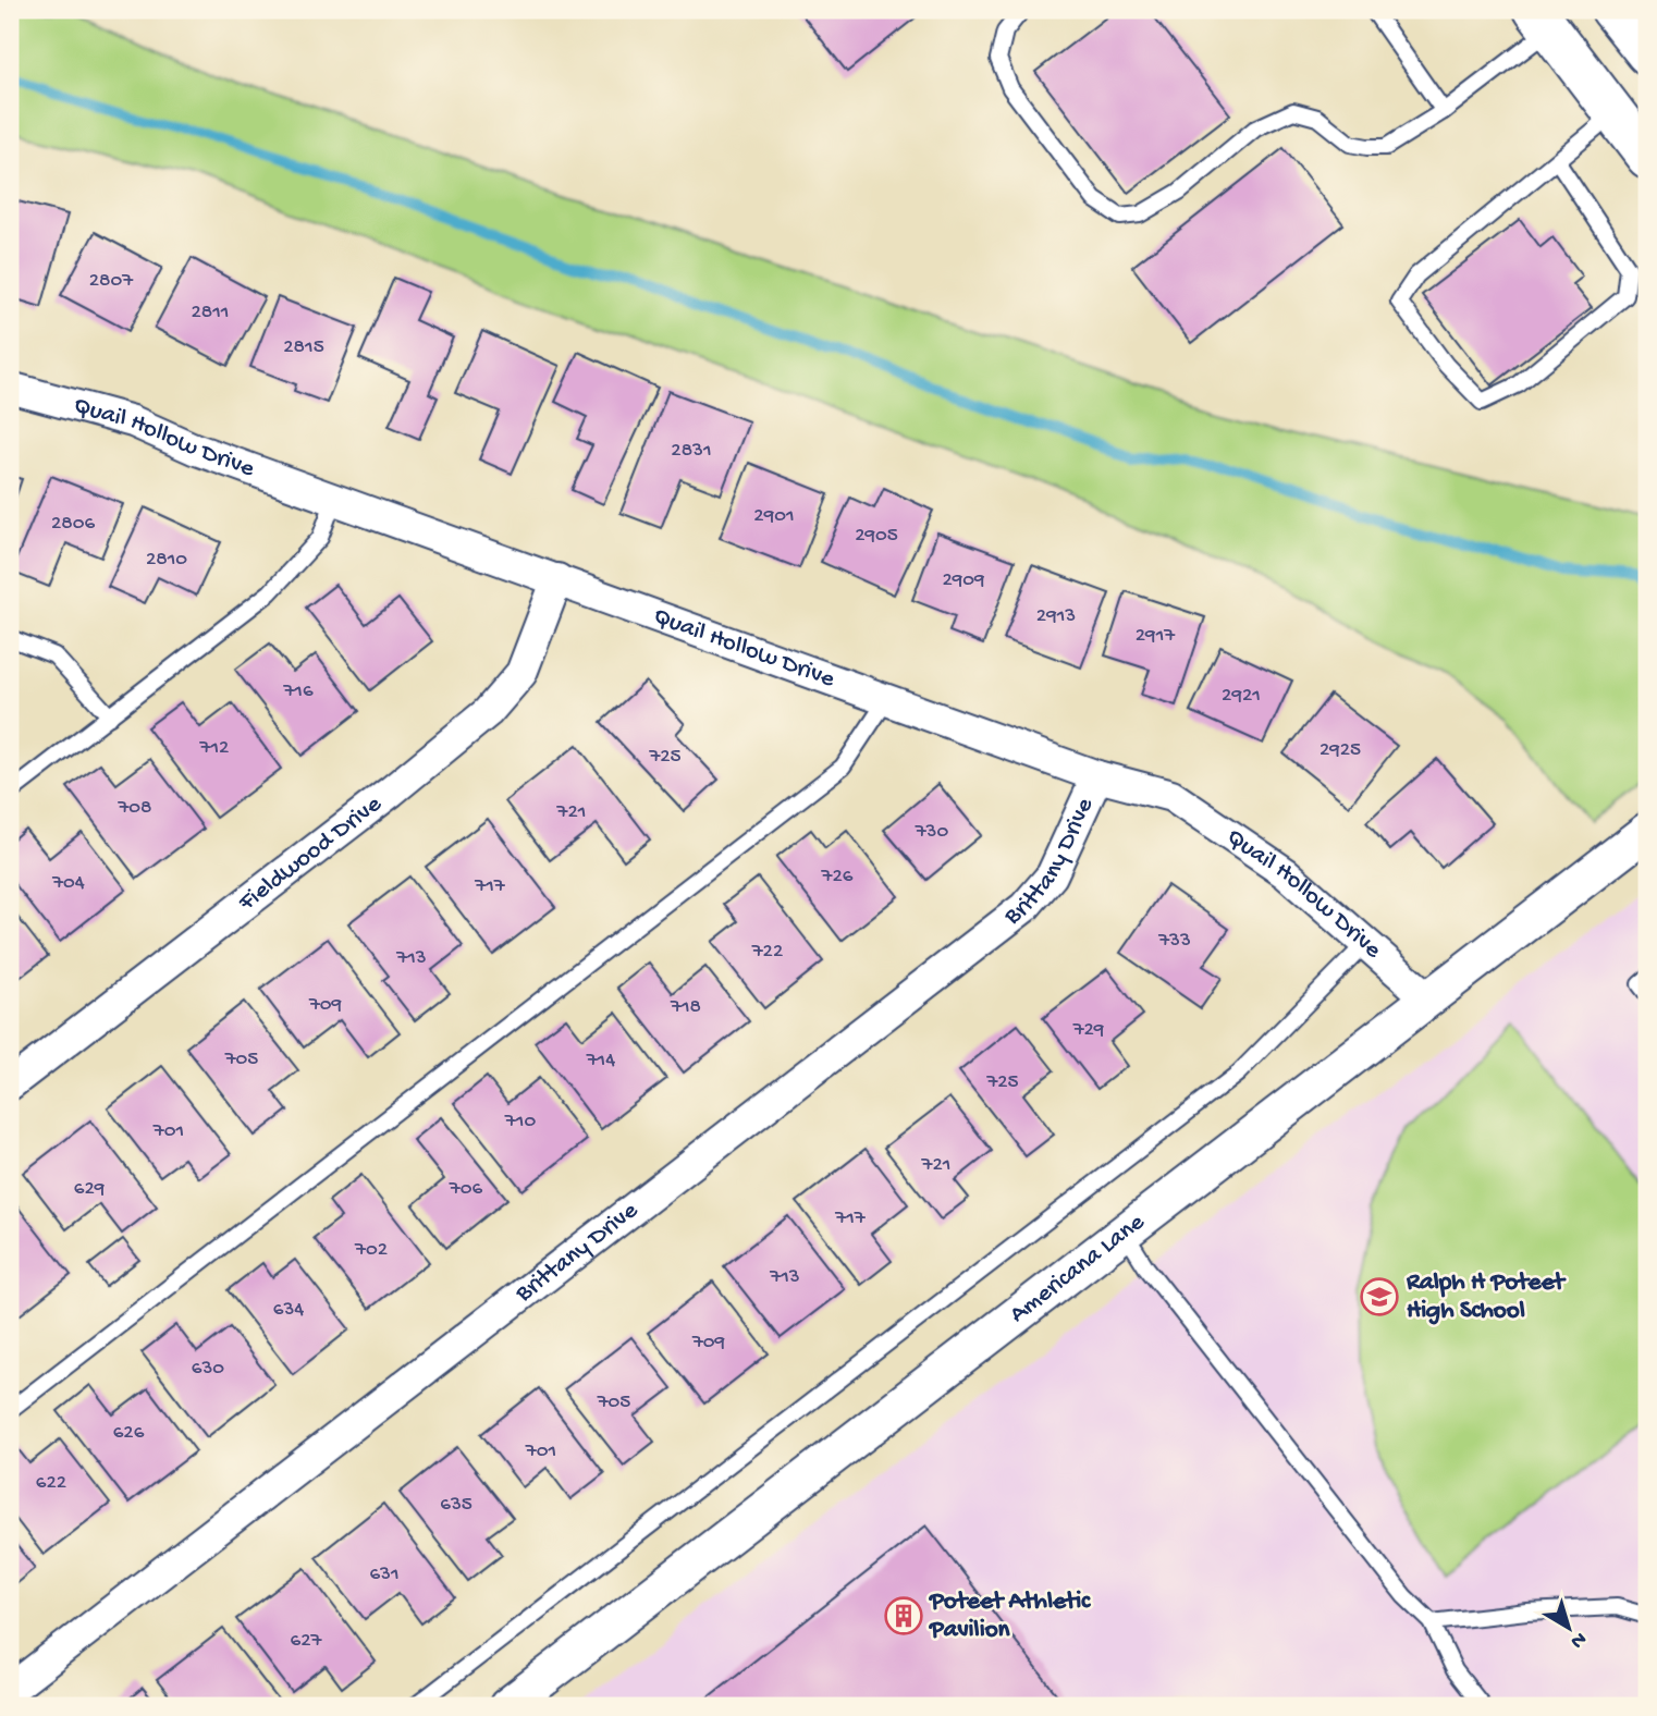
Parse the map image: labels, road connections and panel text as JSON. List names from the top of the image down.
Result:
{
  "streets": {
    "street": [
      "Quail Hollow Drive",
      "Fieldwood Drive",
      "Brittany Drive",
      "Americana Lane"
    ]
  },
  "crossings": [
    ["Quail Hollow Drive", "Fieldwood Drive"],
    ["Quail Hollow Drive", "Brittany Drive"],
    ["Quail Hollow Drive", "Americana Lane"]
  ],
  "places": {
    "school or university": ["Ralph H Poteet High School"],
    "building": ["Poteet Athletic Pavilion"]
  },
  "house_numbers": [
    "2807",
    "2811",
    "2815",
    "2831",
    "2901",
    "2806",
    "2905",
    "2810",
    "2909",
    "2913",
    "2917",
    "716",
    "2921",
    "712",
    "2925",
    "725",
    "708",
    "721",
    "730",
    "726",
    "704",
    "717",
    "733",
    "722",
    "713",
    "709",
    "718",
    "729",
    "705",
    "714",
    "725",
    "710",
    "701",
    "721",
    "629",
    "706",
    "717",
    "702",
    "713",
    "634",
    "709",
    "630",
    "705",
    "626",
    "701",
    "622",
    "635",
    "631",
    "627"
  ],
  "north": "bottom right"
}
